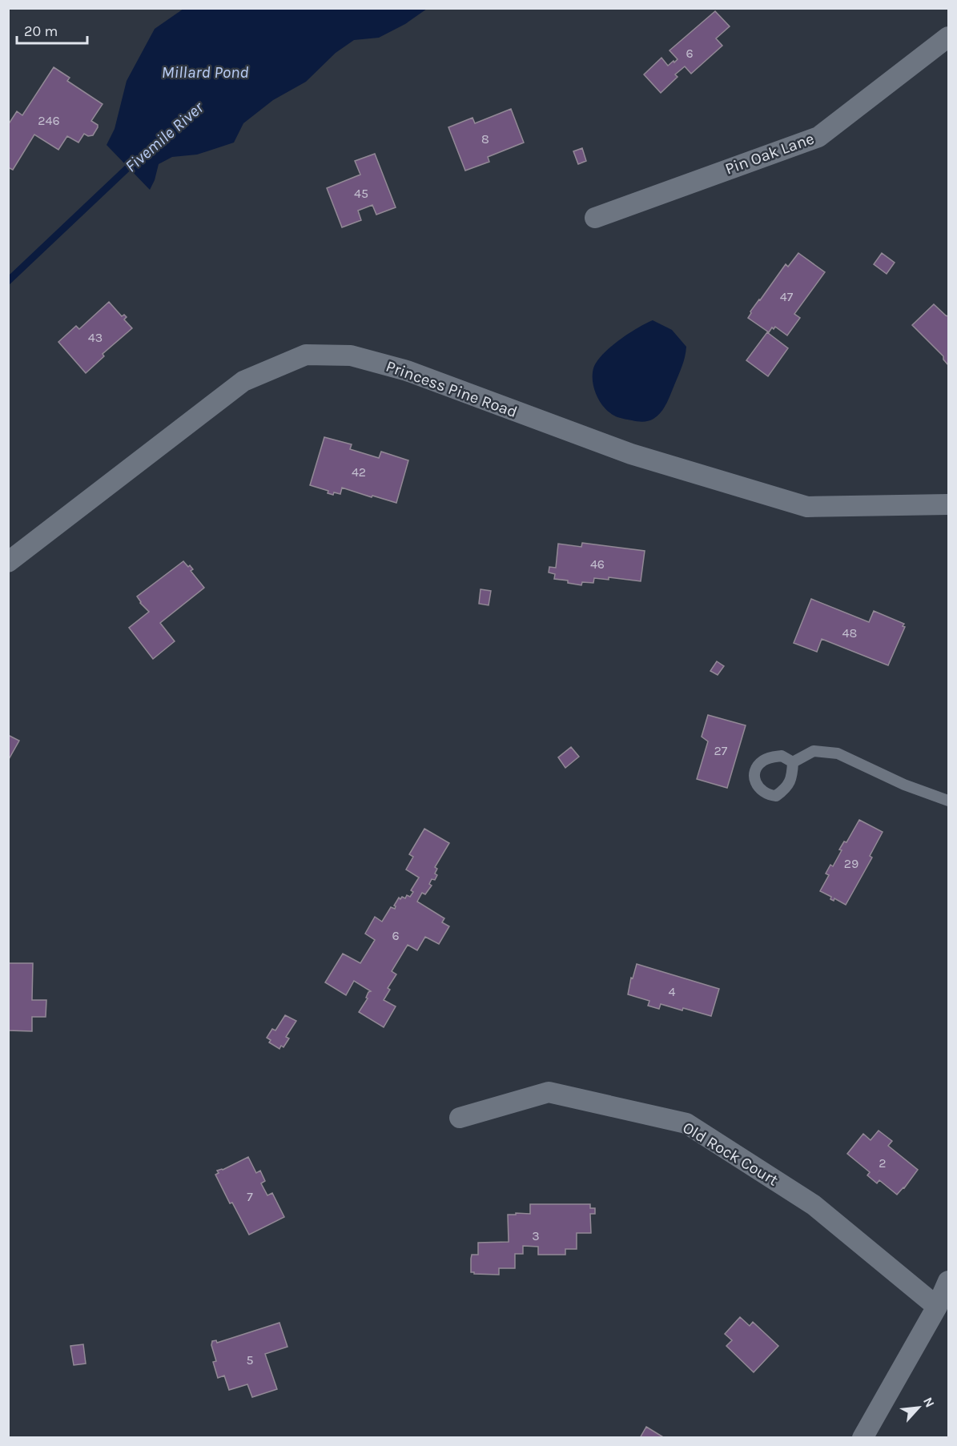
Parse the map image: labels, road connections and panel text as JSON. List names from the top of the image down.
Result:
{
  "streets": {
    "street": ["Pin Oak Lane", "Princess Pine Road", "Old Rock Court"]
  },
  "water": ["Millard Pond", "Fivemile River"],
  "house_numbers": [
    "6",
    "246",
    "8",
    "45",
    "47",
    "43",
    "42",
    "46",
    "48",
    "27",
    "29",
    "6",
    "4",
    "2",
    "7",
    "3",
    "5"
  ],
  "scale_bar": "20 m",
  "north": "top right"
}
